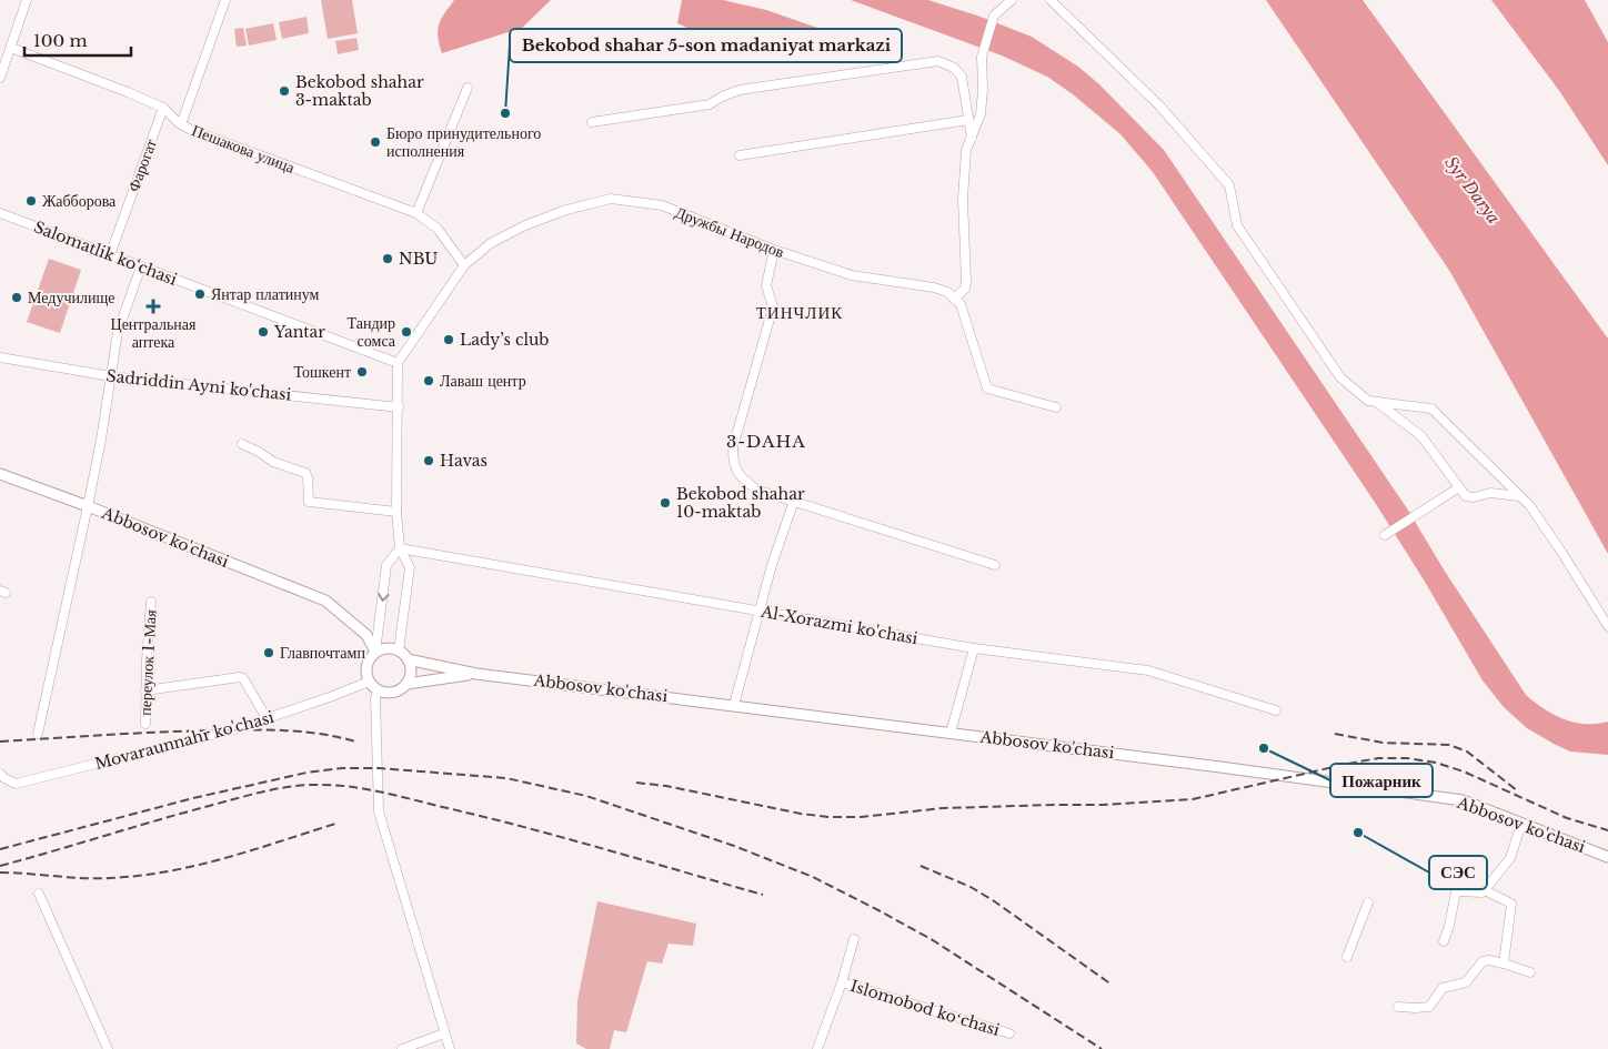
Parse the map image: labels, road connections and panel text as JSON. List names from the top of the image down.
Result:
{
  "streets": {
    "main road": ["Abbosov ko'chasi"],
    "street": [
      "Пешакова улица",
      "Фарогат",
      "Дружбы Народов",
      "Salomatlik ko‘chasi",
      "Sadriddin Ayni ko'chasi",
      "Al-Xorazmi ko'chasi",
      "переулок 1-Мая",
      "Movaraunnahr ko'chasi",
      "Islomobod koʻchasi"
    ]
  },
  "crossings": [
    ["Пешакова улица", "Фарогат"],
    ["Пешакова улица", "Дружбы Народов"],
    ["Фарогат", "Salomatlik ko‘chasi"],
    ["Дружбы Народов", "Salomatlik ko‘chasi"],
    ["Abbosov ko'chasi", "Movaraunnahr ko'chasi"]
  ],
  "districts": ["ТИНЧЛИК", "3-DAHA"],
  "water": ["Syr Darya"],
  "places": {
    "other": [
      "Bekobod shahar 3-maktab",
      "Bekobod shahar 5-son madaniyat markazi",
      "Бюро принудительного исполнения",
      "Жабборова",
      "NBU",
      "Янтар платинум",
      "Медучилище",
      "Yantar",
      "Тандир сомса",
      "Lady’s club",
      "Тошкент",
      "Лаваш центр",
      "Havas",
      "Bekobod shahar 10-maktab",
      "Главпочтамп",
      "Пожарник",
      "СЭС"
    ],
    "health": ["Центральная аптека"]
  },
  "scale_bar": "100 m"
}
